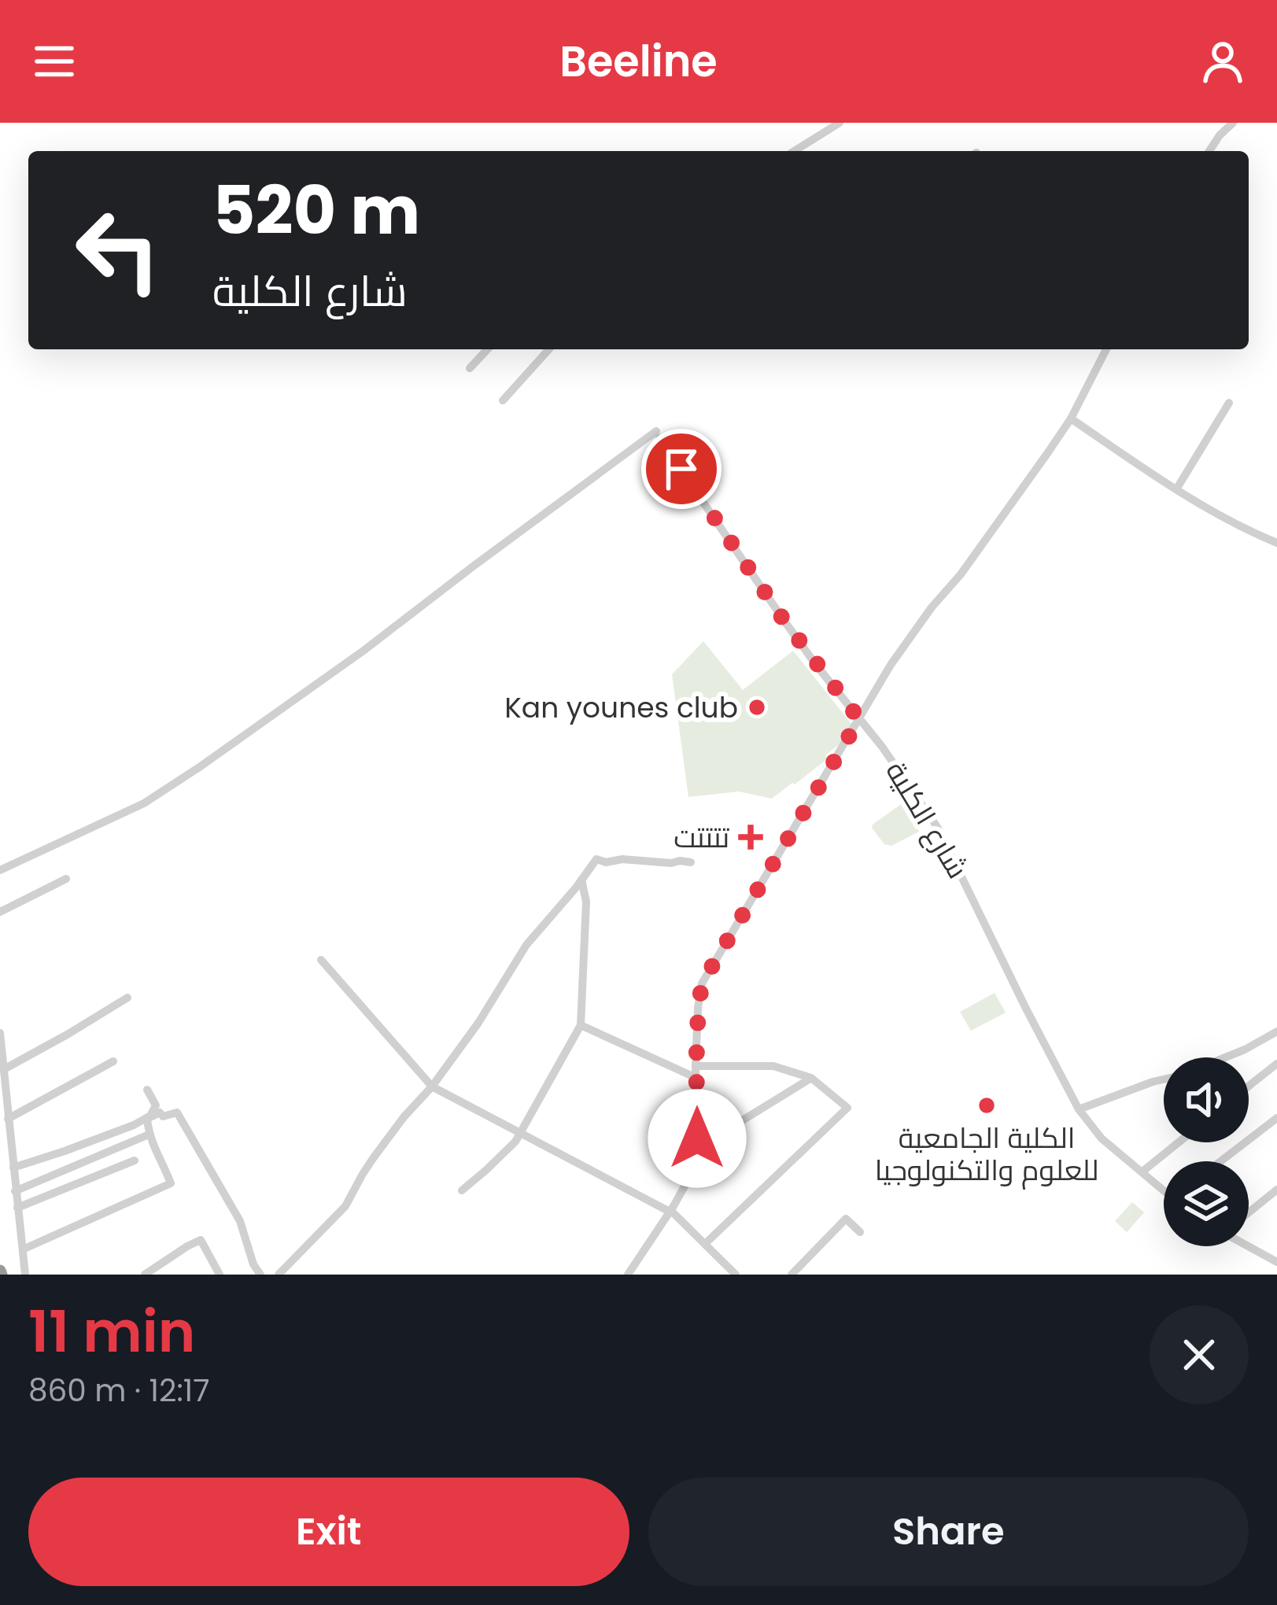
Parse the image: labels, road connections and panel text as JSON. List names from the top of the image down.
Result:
{
  "streets": {
    "street": ["شارع الكلية"]
  },
  "places": {
    "other": ["Kan younes club", "الكلية الجامعية للعلوم والتكنولوجيا"],
    "health": ["تتتتت"]
  },
  "page": {
    "header": "Beeline",
    "turn": ["520 m", "شارع الكلية"],
    "heading": ["11 min", "860 m · 12:17"],
    "buttons": ["Exit", "Share"]
  }
}
